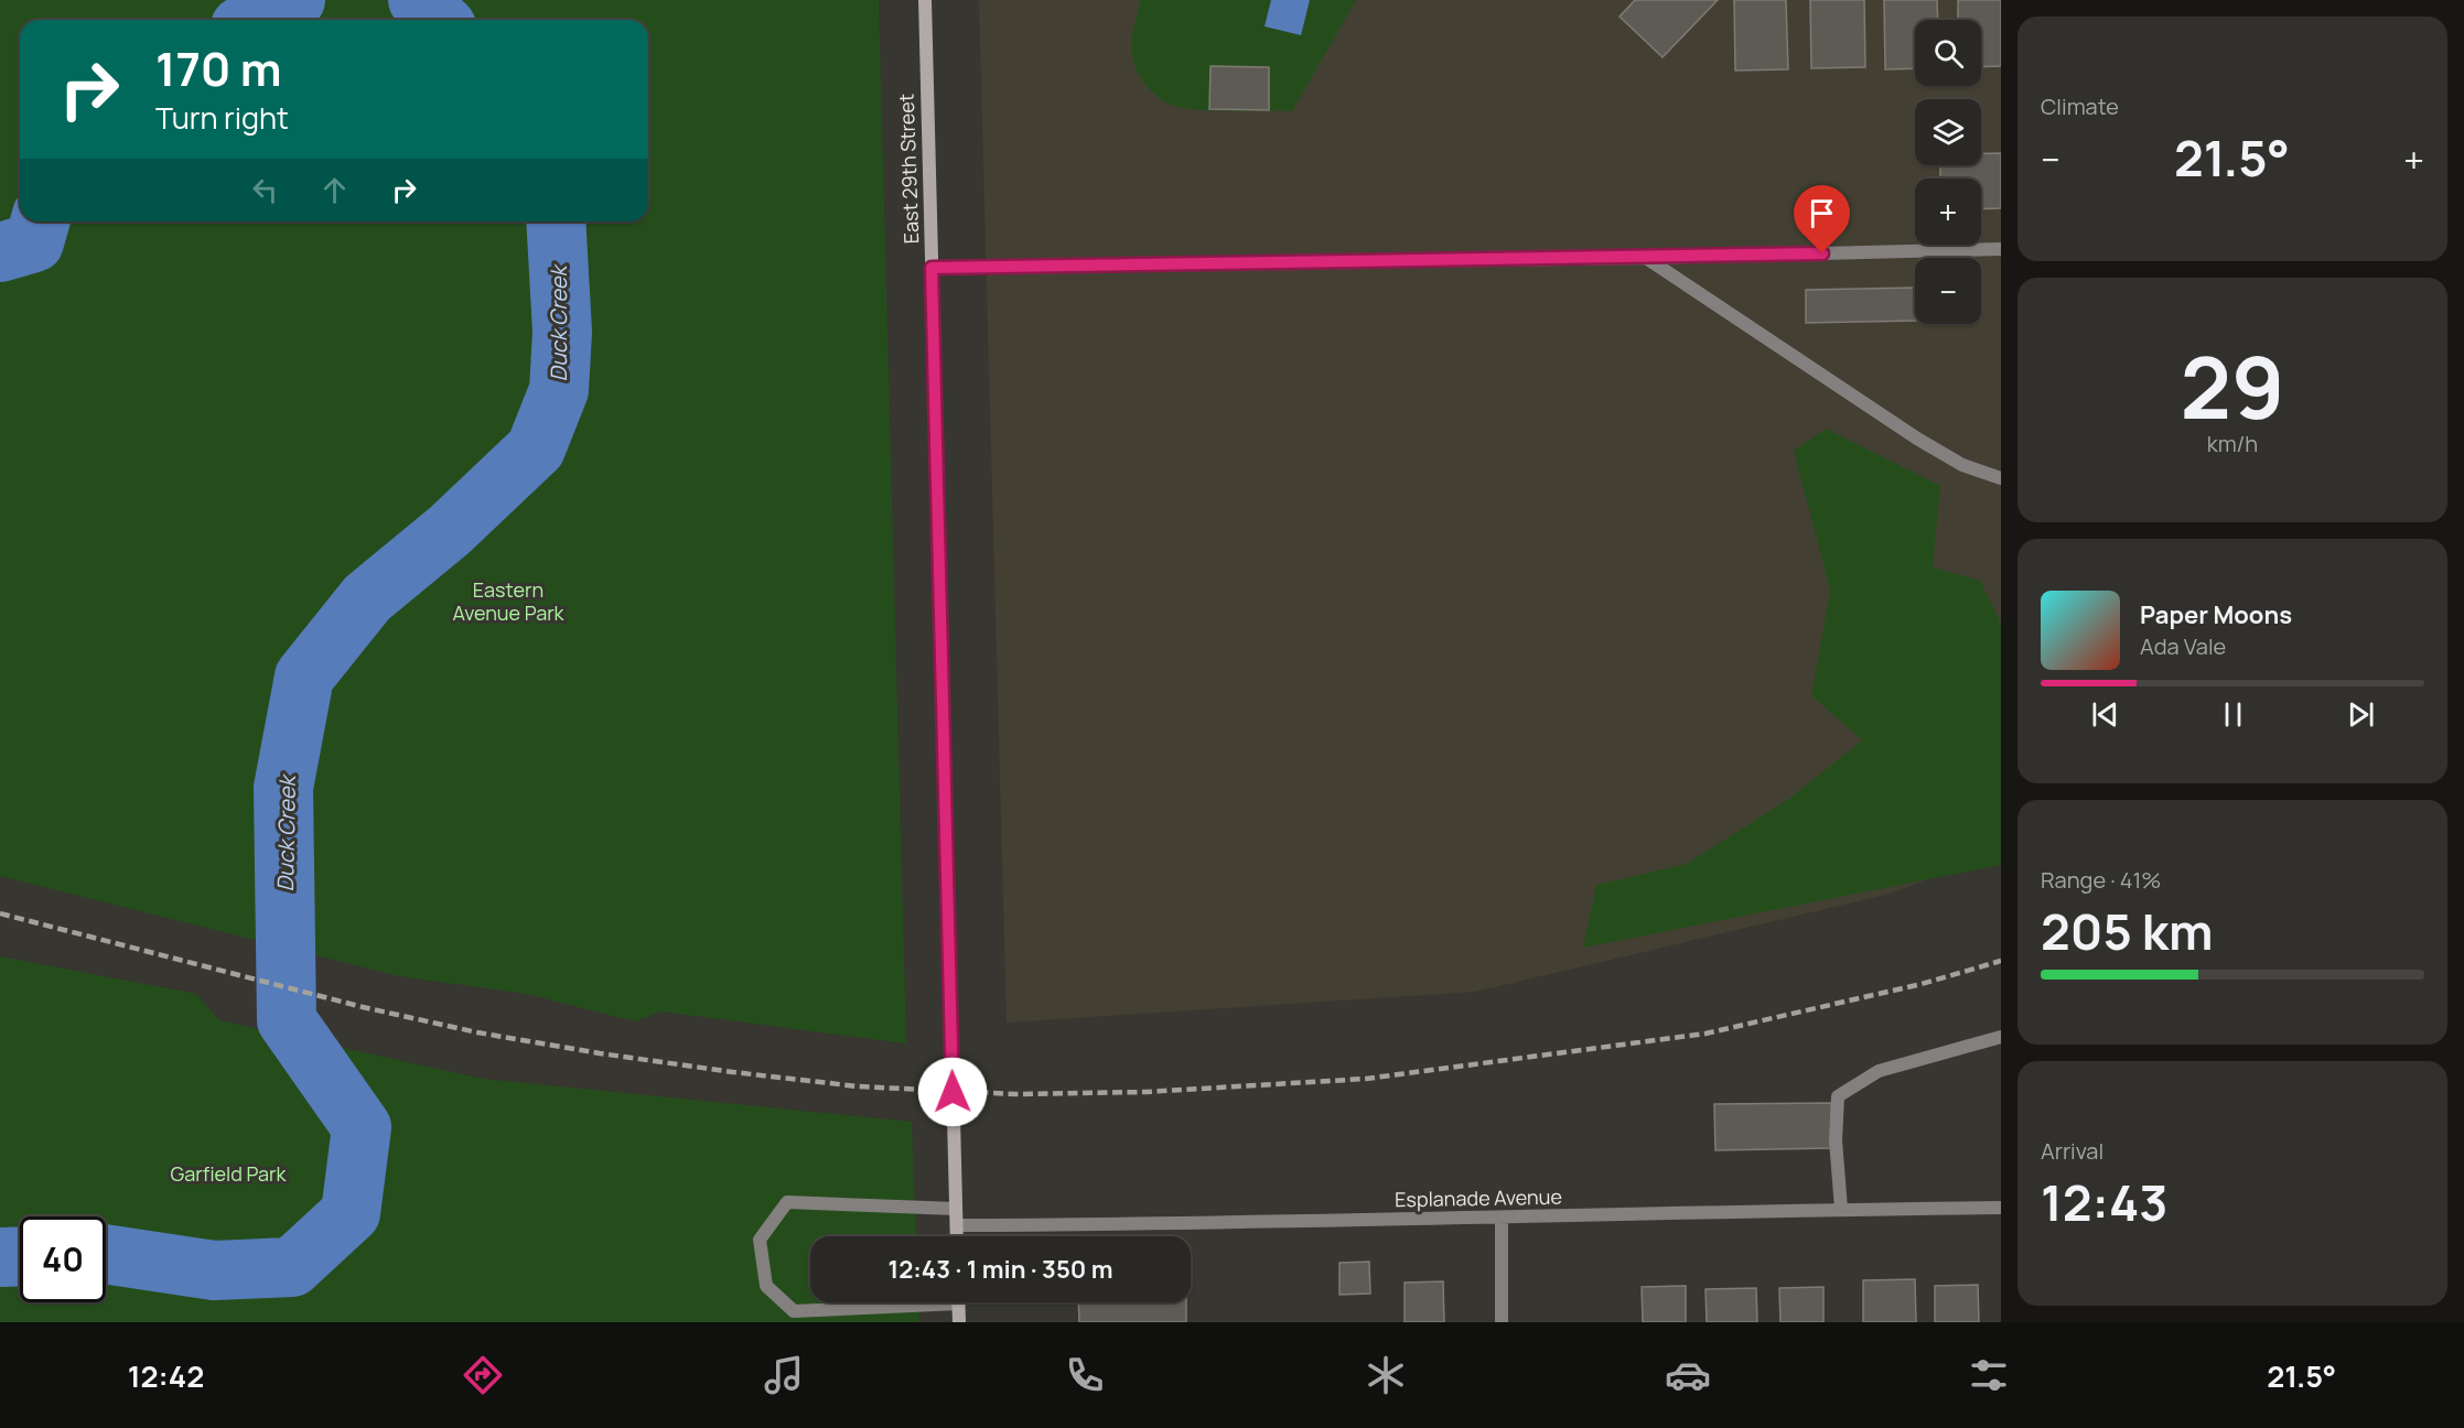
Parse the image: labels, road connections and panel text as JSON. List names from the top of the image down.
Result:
{
  "streets": {
    "street": ["East 29th Street", "Esplanade Avenue"]
  },
  "crossings": [
    ["East 29th Street", "Esplanade Avenue"]
  ],
  "water": ["Duck Creek"],
  "parks": ["Eastern Avenue Park", "Garfield Park"],
  "page": {
    "tile": [
      "Climate",
      ["29", "km/h"],
      ["Range · 41%", "205 km"],
      ["Arrival", "12:43"]
    ],
    "map_buttons": ["+", "−"],
    "turn": ["170 m", "Turn right"],
    "heat": ["−", "21.5°", "+"],
    "song": ["Paper Moons", "Ada Vale"],
    "limit": "40",
    "trip": "12:43 · 1 min · 350 m",
    "tabs": ["12:42", "21.5°"]
  }
}
